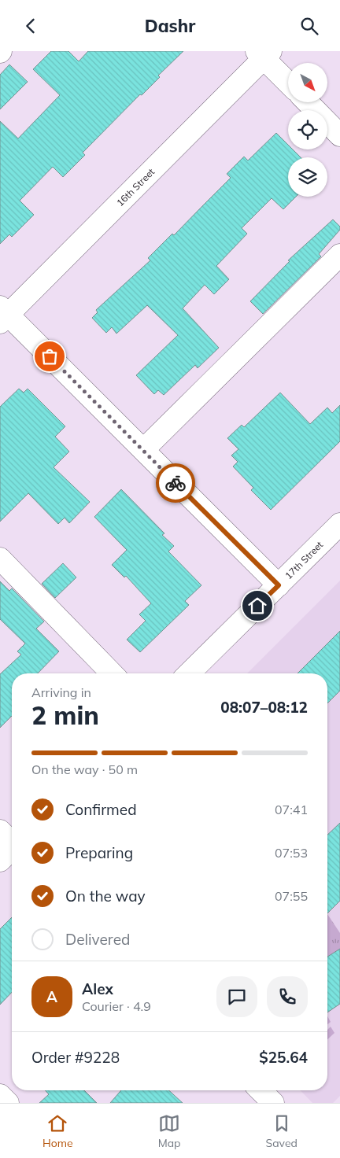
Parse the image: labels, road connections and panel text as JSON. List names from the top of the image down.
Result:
{
  "streets": {
    "street": ["16th Street", "17th Street"]
  },
  "north": "bottom right",
  "page": {
    "header": "Dashr",
    "heading": ["2 min", "Arriving in", "08:07–08:12"],
    "panel": [
      "Alex",
      "Courier · 4.9",
      "Order #9228",
      "$25.64"
    ],
    "bar": "On the way · 50 m",
    "list": [
      ["Confirmed", "07:41"],
      ["Preparing", "07:53"],
      ["On the way", "07:55"],
      "Delivered"
    ],
    "round": "A",
    "tabs": ["Home", "Map", "Saved"]
  }
}
